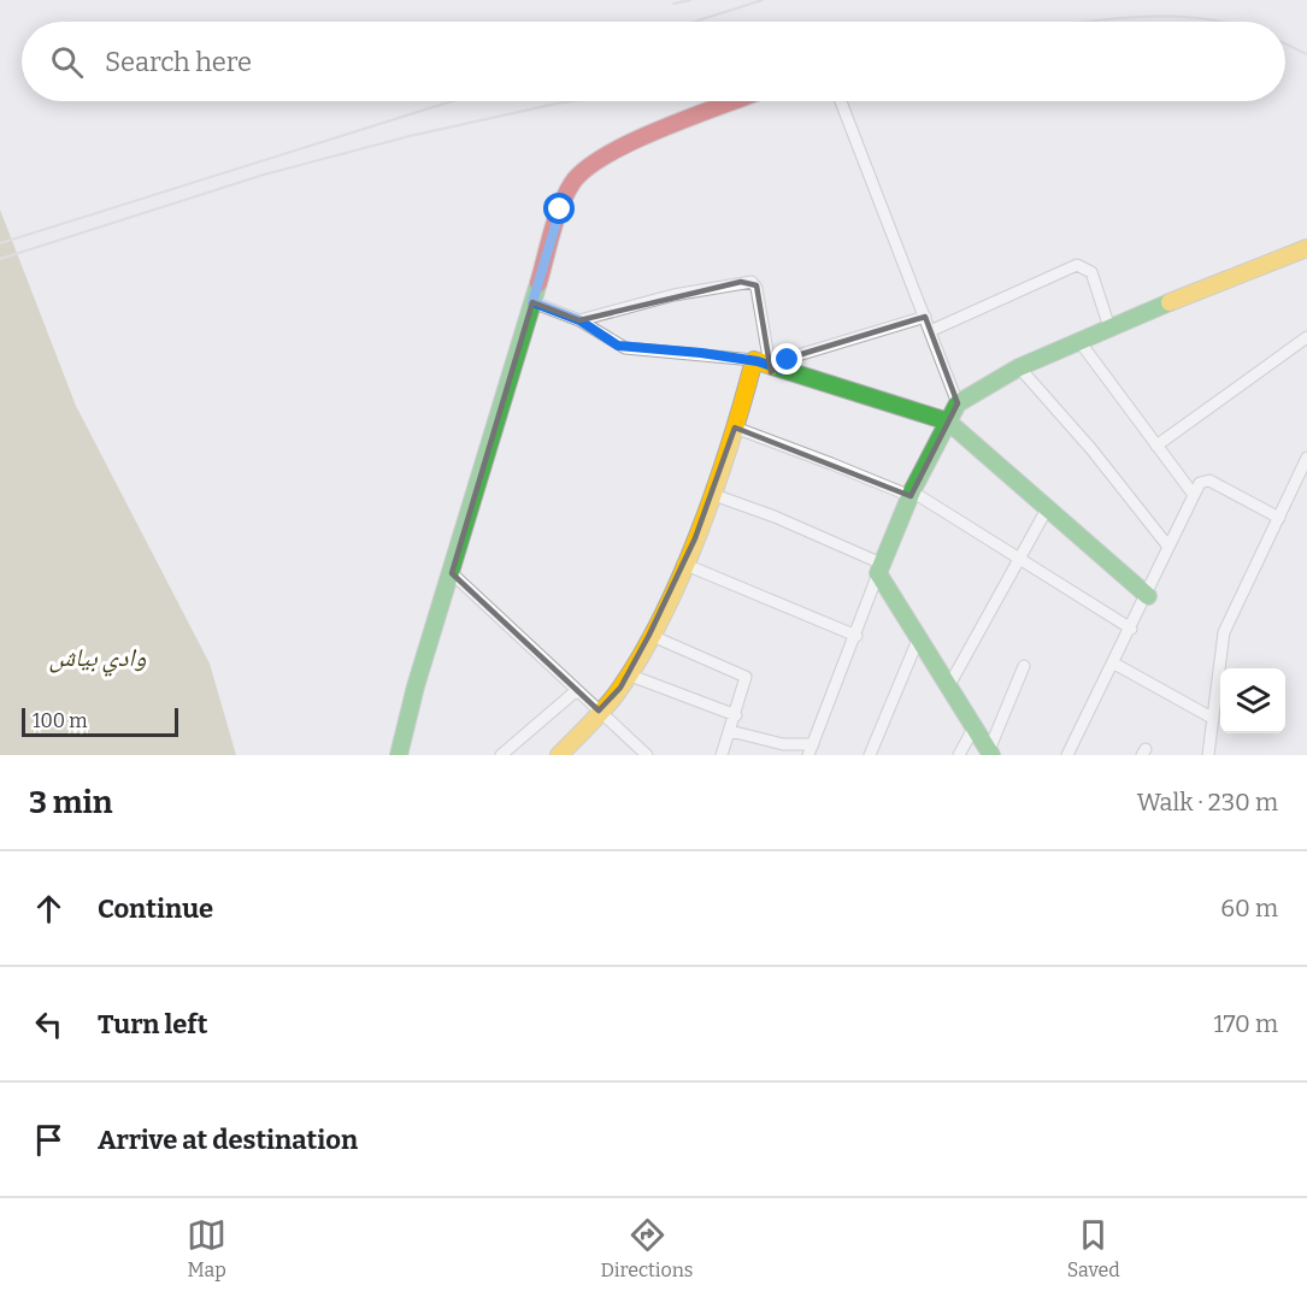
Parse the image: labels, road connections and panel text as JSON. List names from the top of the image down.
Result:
{
  "water": ["وادي بياش"],
  "scale_bar": "100 m",
  "page": {
    "search": "Search here",
    "scale": "100 m",
    "heading": ["3 min", "Walk · 230 m"],
    "list": [
      ["Continue", "60 m"],
      ["Turn left", "170 m"],
      "Arrive at destination"
    ],
    "nav": ["Map", "Directions", "Saved"]
  }
}
